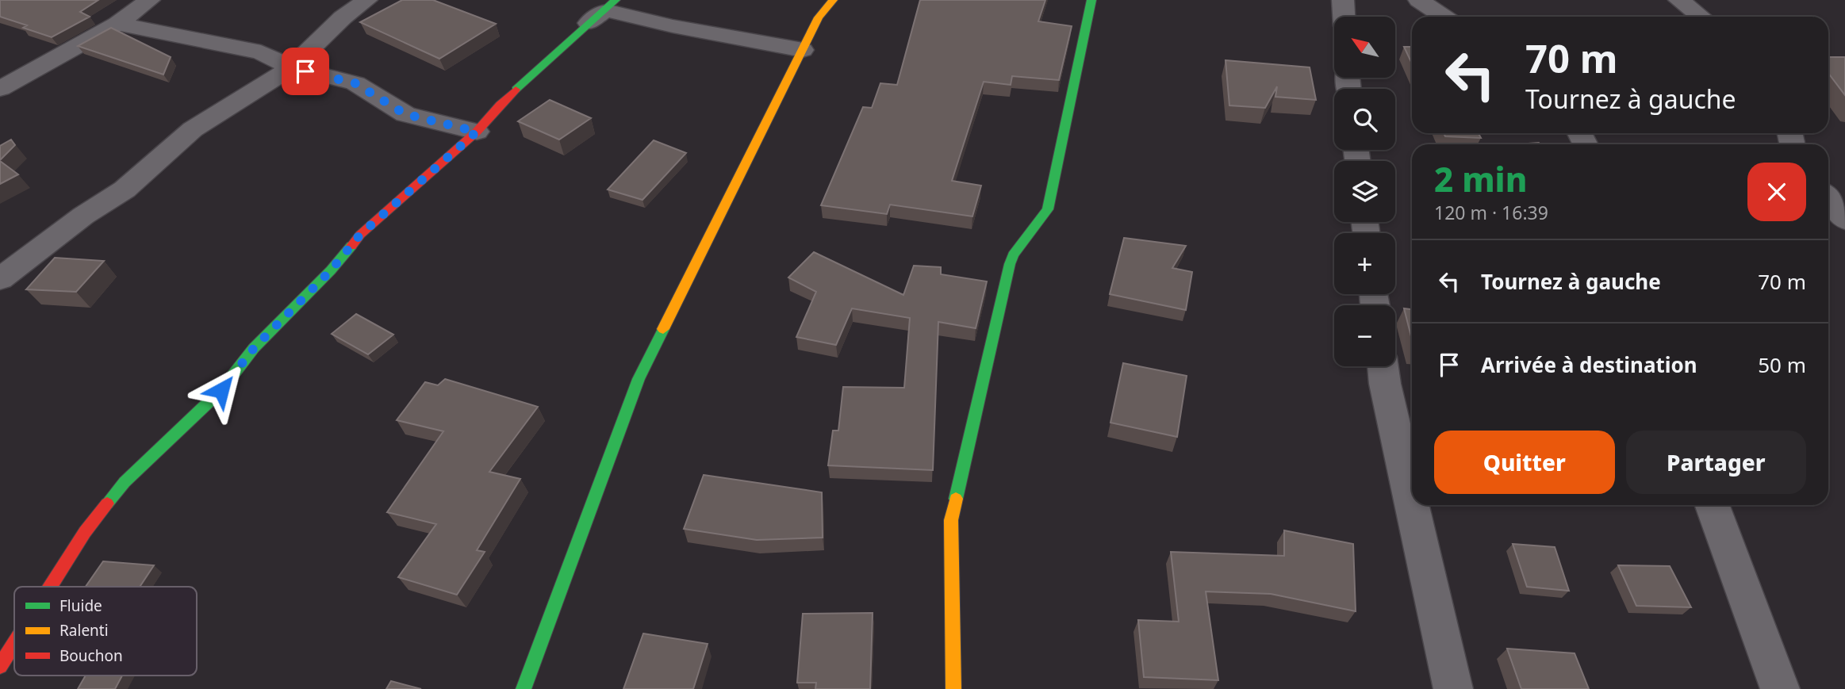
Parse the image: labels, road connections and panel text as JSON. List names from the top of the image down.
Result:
{
  "legend": ["Fluide", "Ralenti", "Bouchon"],
  "north": "top left",
  "page": {
    "map_buttons": ["+", "−"],
    "turn": ["70 m", "Tournez à gauche"],
    "heading": ["2 min", "120 m · 16:39"],
    "list": [
      {
        "name": "Tournez à gauche",
        "value": "70 m"
      },
      {
        "name": "Arrivée à destination",
        "value": "50 m"
      }
    ],
    "buttons": ["Quitter", "Partager"]
  }
}
